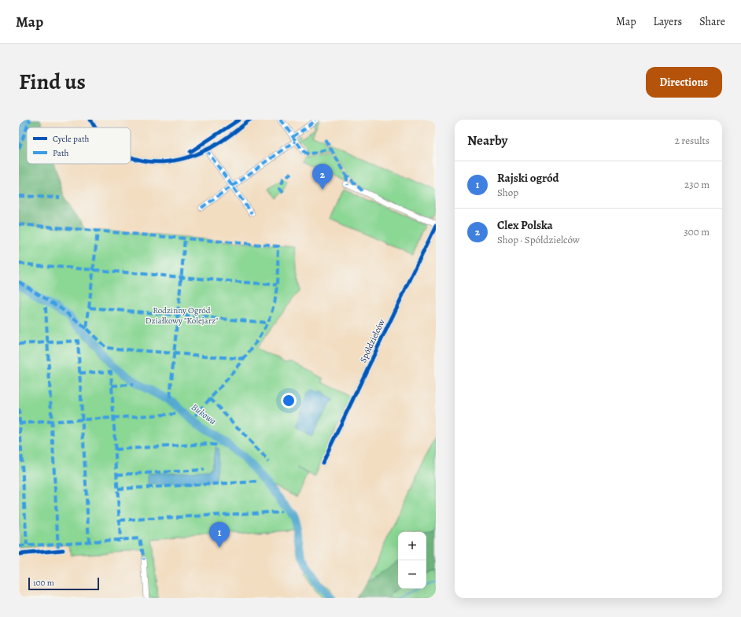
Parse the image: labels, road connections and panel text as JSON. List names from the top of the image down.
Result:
{
  "streets": {
    "street": ["Spółdzielców"]
  },
  "water": ["Bukowa"],
  "parks": ["Rodzinny Ogród Działkowy \"Kolejarz\""],
  "legend": ["Cycle path", "Path"],
  "scale_bar": "100 m",
  "page": {
    "header": "Map",
    "nav": ["Map", "Layers", "Share"],
    "title": "Find us",
    "buttons": "Directions",
    "heading": ["Nearby", "2 results"],
    "list": [
      {
        "mark": "1",
        "name": "Rajski ogród",
        "note": "Shop",
        "value": "230 m"
      },
      {
        "mark": "2",
        "name": "Clex Polska",
        "note": "Shop · Spółdzielców",
        "value": "300 m"
      }
    ],
    "pins": ["2", "1"],
    "map_buttons": ["+", "−"],
    "scale": "100 m"
  }
}
